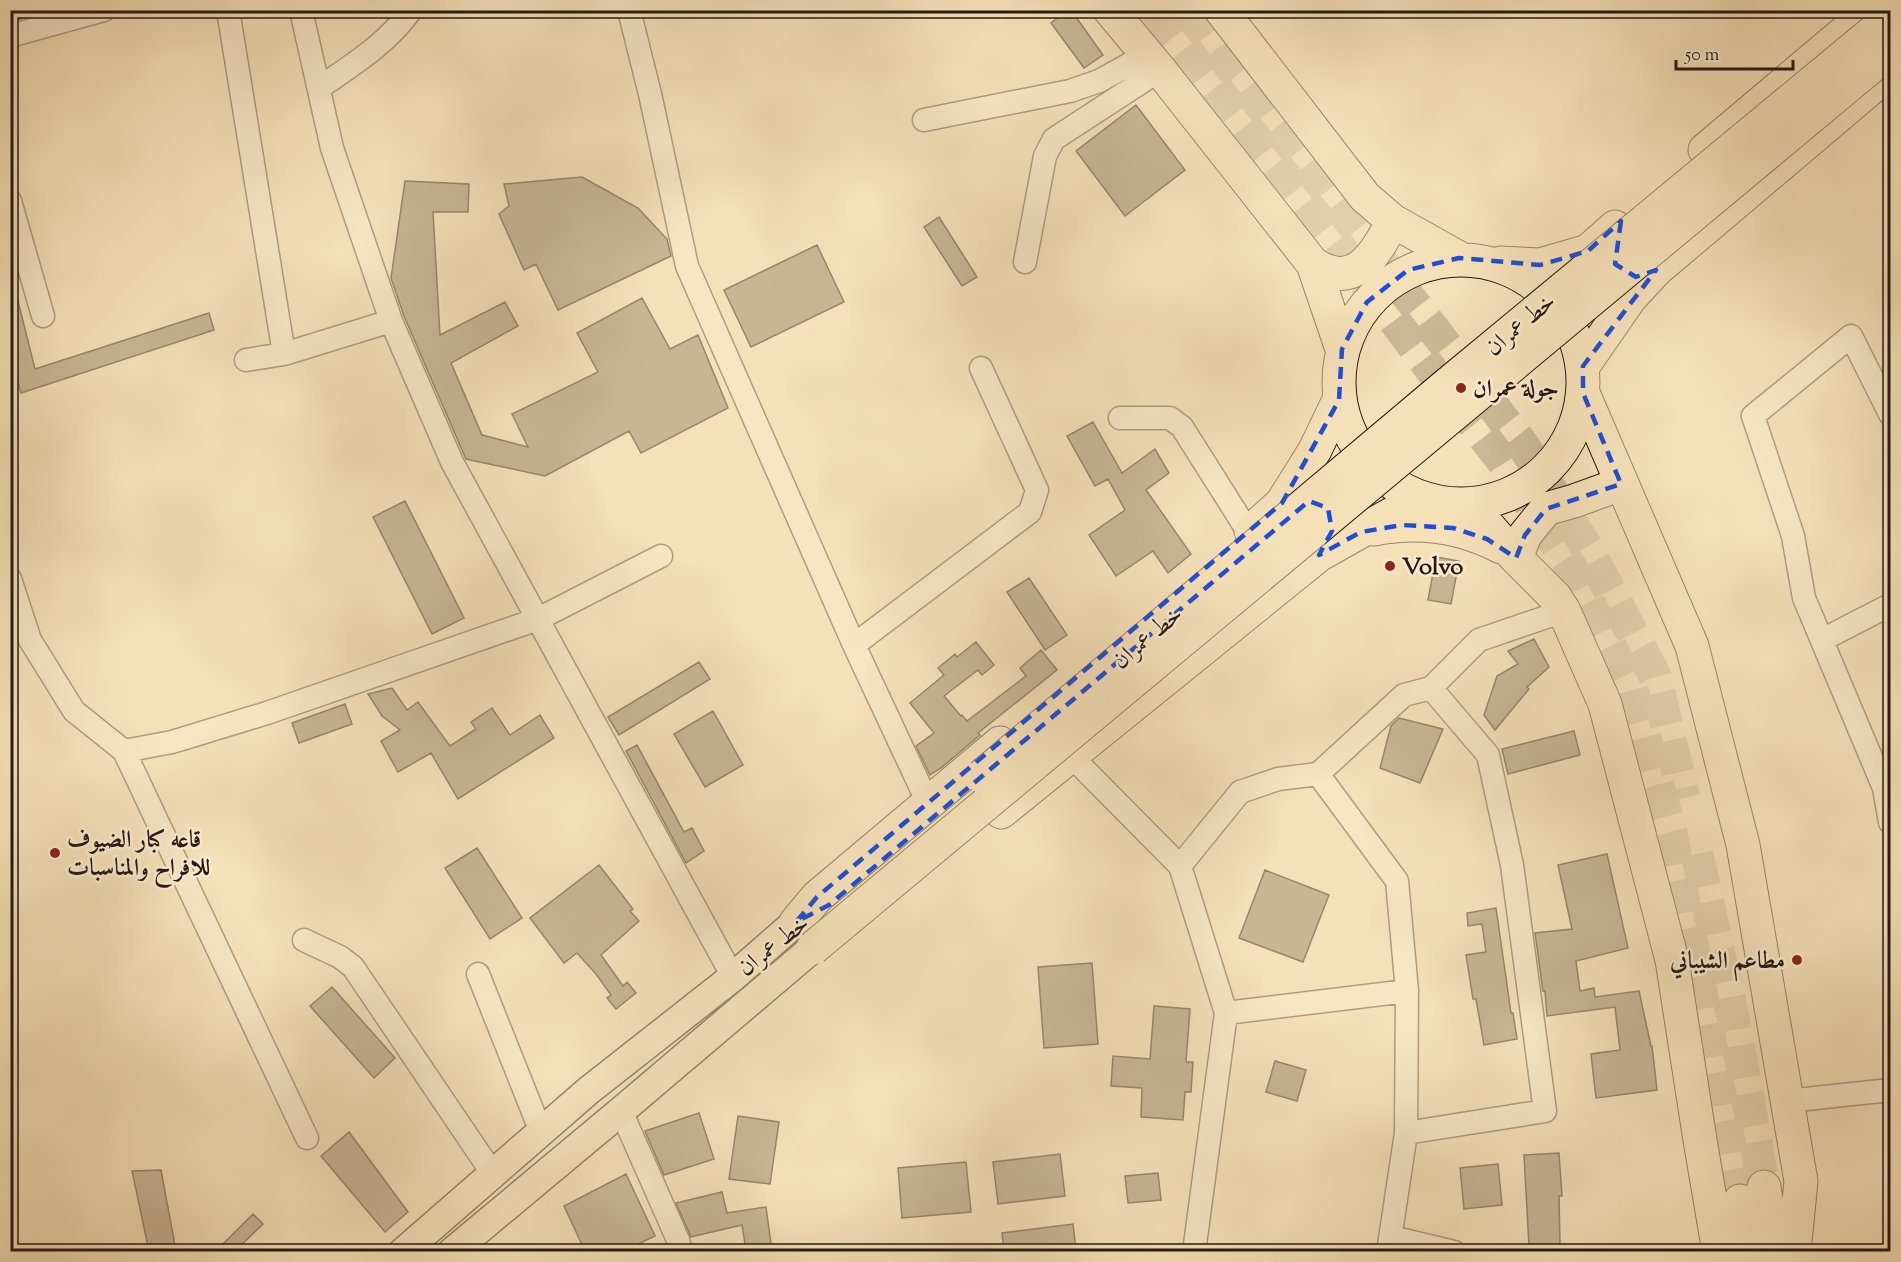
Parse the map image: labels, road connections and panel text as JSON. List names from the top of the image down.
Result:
{
  "streets": {
    "highway": ["خط عمران"]
  },
  "places": [
    "جولة عمران",
    "Volvo",
    "قاعه كبار الضيوف للافراح والمناسبات",
    "مطاعم الشيباني"
  ],
  "scale_bar": "50 m"
}
